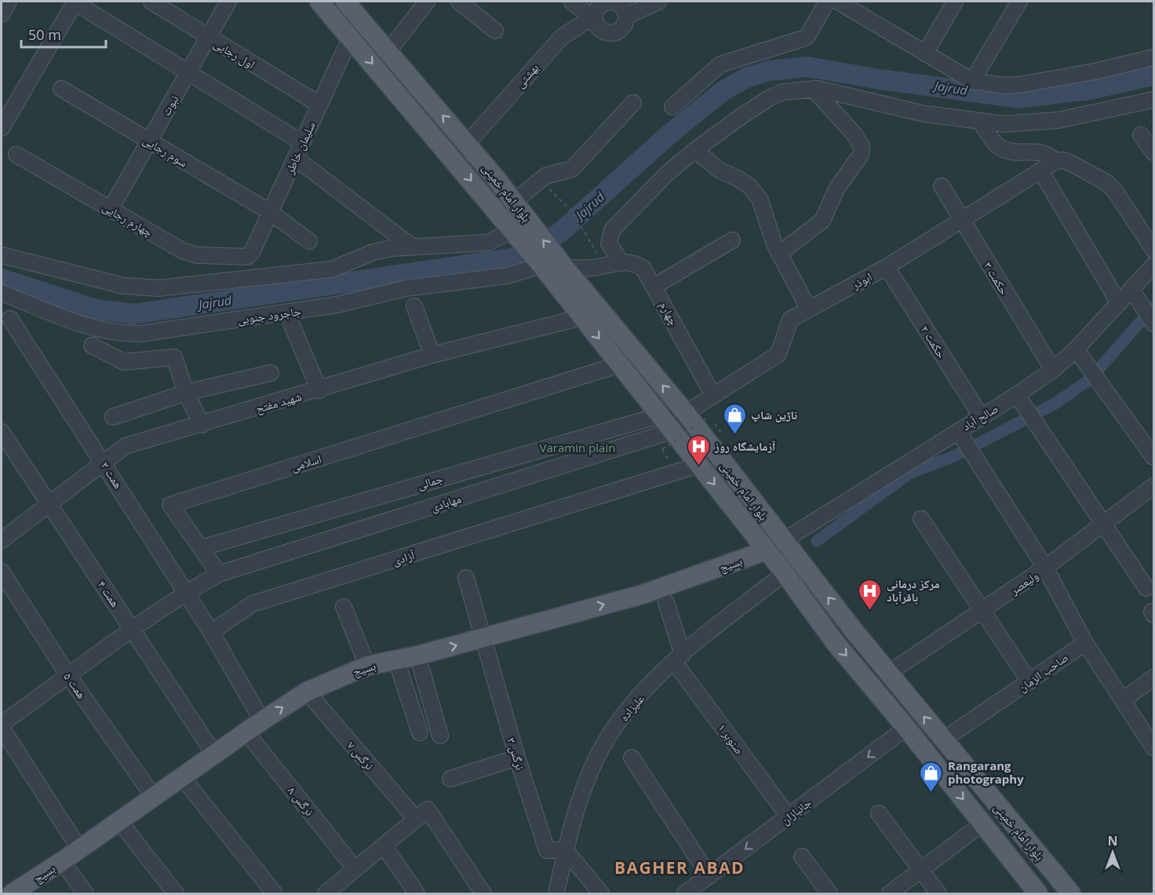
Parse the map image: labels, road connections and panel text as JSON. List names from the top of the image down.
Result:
{
  "streets": {
    "main road": ["بلوار امام خمینی", "بسیج"],
    "street": [
      "اول رجایی",
      "بهشتی",
      "نبوت",
      "سلیمان خاطر",
      "سوم رجایی",
      "چهارم رجایی",
      "حکمت ۳",
      "ابوذر",
      "چهارم",
      "جاجرود جنوبی",
      "حکمت ۲",
      "شهید مفتح",
      "صالح آباد",
      "اسلامی",
      "همت ۳",
      "جمالی",
      "مهابادی",
      "آزادی",
      "ولیعصر",
      "همت ۴",
      "صاحب الزمان",
      "همت ۵",
      "علیزاده",
      "صنوبر ۱",
      "نرگس ۳",
      "نرگس ۷",
      "نرگس ۸",
      "جانبازان"
    ]
  },
  "crossings": [
    ["اول رجایی", "نبوت"],
    ["اول رجایی", "سلیمان خاطر"],
    ["بهشتی", "بلوار امام خمینی"],
    ["نبوت", "سوم رجایی"],
    ["نبوت", "چهارم رجایی"],
    ["سلیمان خاطر", "سوم رجایی"],
    ["سلیمان خاطر", "بلوار امام خمینی"],
    ["سلیمان خاطر", "چهارم رجایی"],
    ["بلوار امام خمینی", "ابوذر"],
    ["بلوار امام خمینی", "جاجرود جنوبی"],
    ["بلوار امام خمینی", "شهید مفتح"],
    ["بلوار امام خمینی", "صالح آباد"],
    ["بلوار امام خمینی", "اسلامی"],
    ["بلوار امام خمینی", "جمالی"],
    ["بلوار امام خمینی", "مهابادی"],
    ["بلوار امام خمینی", "آزادی"],
    ["بلوار امام خمینی", "بسیج"],
    ["بلوار امام خمینی", "ولیعصر"],
    ["بلوار امام خمینی", "صاحب الزمان"],
    ["بلوار امام خمینی", "علیزاده"],
    ["بلوار امام خمینی", "جانبازان"],
    ["حکمت ۳", "ابوذر"],
    ["حکمت ۳", "صالح آباد"],
    ["ابوذر", "چهارم"],
    ["ابوذر", "حکمت ۲"],
    ["حکمت ۲", "صالح آباد"],
    ["شهید مفتح", "همت ۳"],
    ["شهید مفتح", "همت ۴"],
    ["اسلامی", "جمالی"],
    ["اسلامی", "مهابادی"],
    ["همت ۳", "آزادی"],
    ["بسیج", "همت ۴"],
    ["بسیج", "همت ۵"],
    ["بسیج", "نرگس ۳"],
    ["بسیج", "نرگس ۷"],
    ["بسیج", "نرگس ۸"],
    ["علیزاده", "صنوبر ۱"],
    ["علیزاده", "نرگس ۳"],
    ["صنوبر ۱", "جانبازان"]
  ],
  "one_way": ["بسیج"],
  "districts": ["BAGHER ABAD"],
  "water": ["Jajrud"],
  "parks": ["Varamin plain"],
  "places": {
    "shop": ["ناژین شاپ", "Rangarang photography"],
    "hospital": ["آزمایشگاه روز", "مرکز درمانی باقرآباد"]
  },
  "scale_bar": "50 m",
  "north": "top"
}
